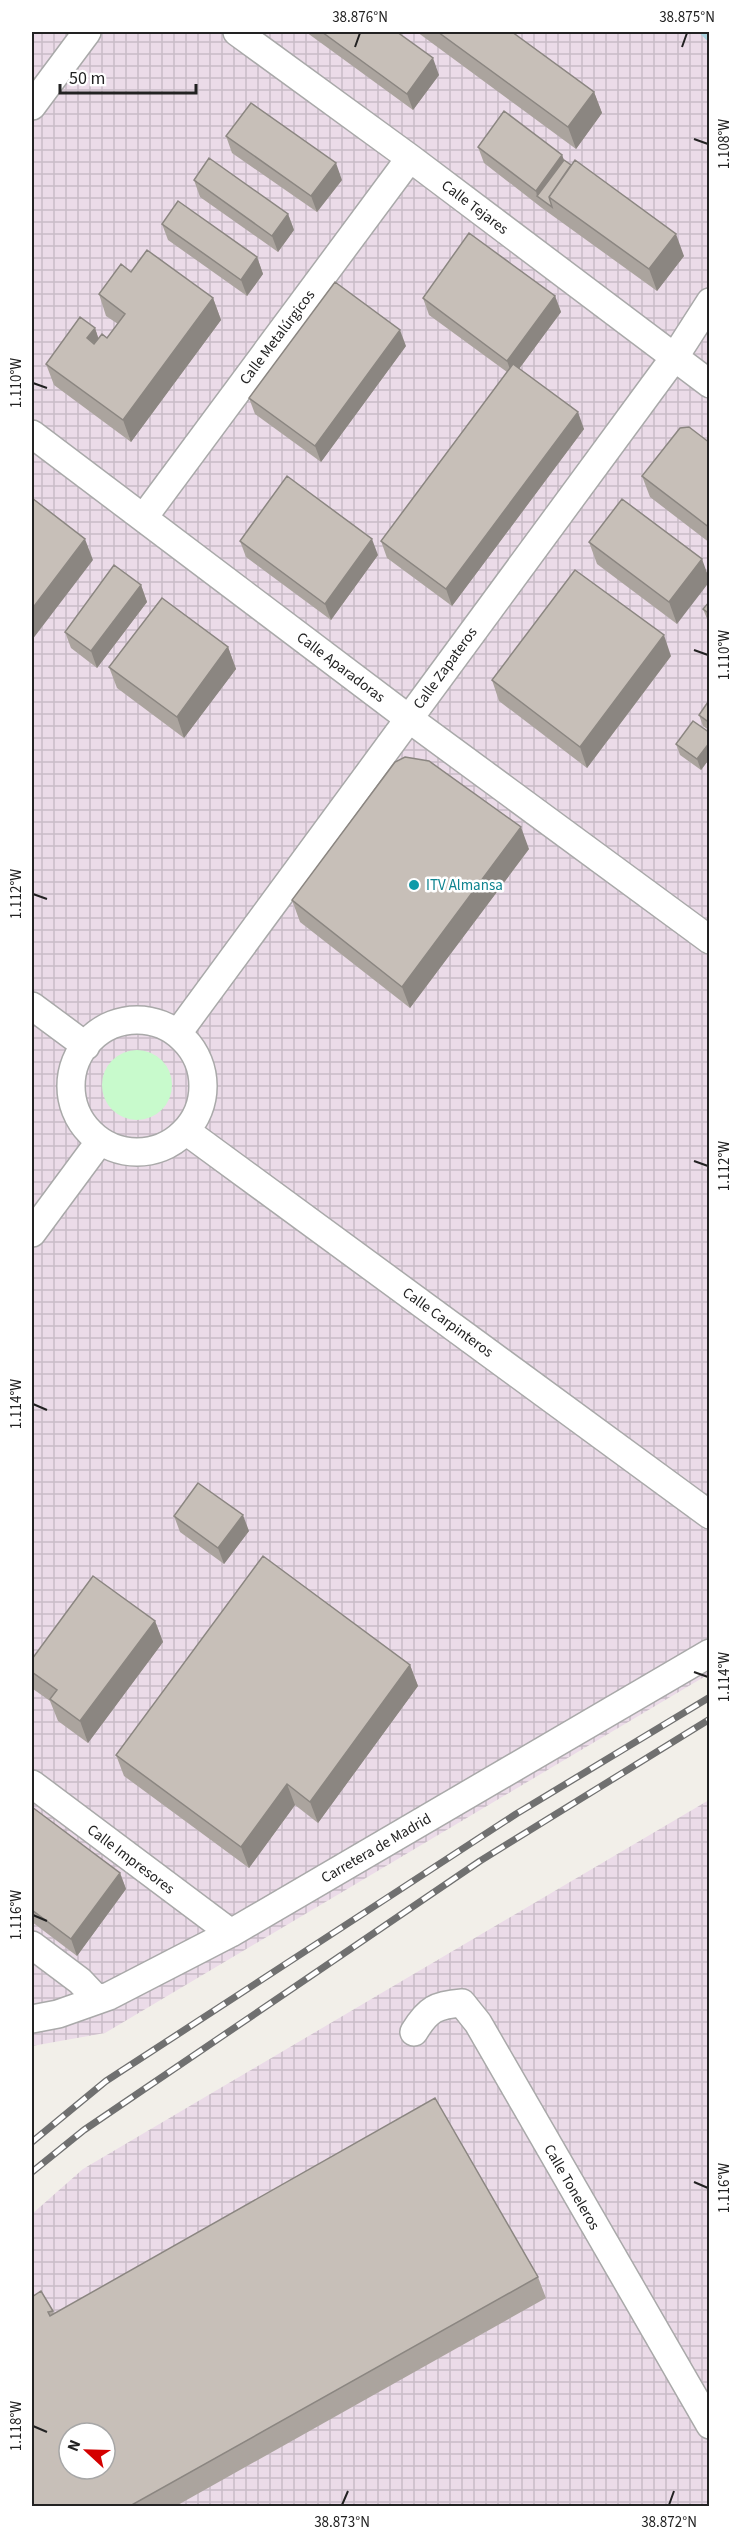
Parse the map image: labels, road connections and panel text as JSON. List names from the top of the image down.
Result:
{
  "streets": {
    "street": [
      "Calle Tejares",
      "Calle Metalúrgicos",
      "Calle Aparadoras",
      "Calle Zapateros",
      "Calle Carpinteros",
      "Carretera de Madrid",
      "Calle Impresores",
      "Calle Toneleros"
    ]
  },
  "crossings": [
    ["Calle Tejares", "Calle Metalúrgicos"],
    ["Calle Tejares", "Calle Zapateros"],
    ["Calle Metalúrgicos", "Calle Aparadoras"],
    ["Calle Aparadoras", "Calle Zapateros"],
    ["Calle Zapateros", "Calle Carpinteros"],
    ["Carretera de Madrid", "Calle Impresores"]
  ],
  "places": ["ITV Almansa"],
  "scale_bar": "50 m",
  "north": "left",
  "coordinates": [
    "38.876°N",
    "38.875°N",
    "1.108°W",
    "1.110°W",
    "1.112°W",
    "1.114°W",
    "1.116°W",
    "1.118°W",
    "38.873°N",
    "38.872°N"
  ]
}
